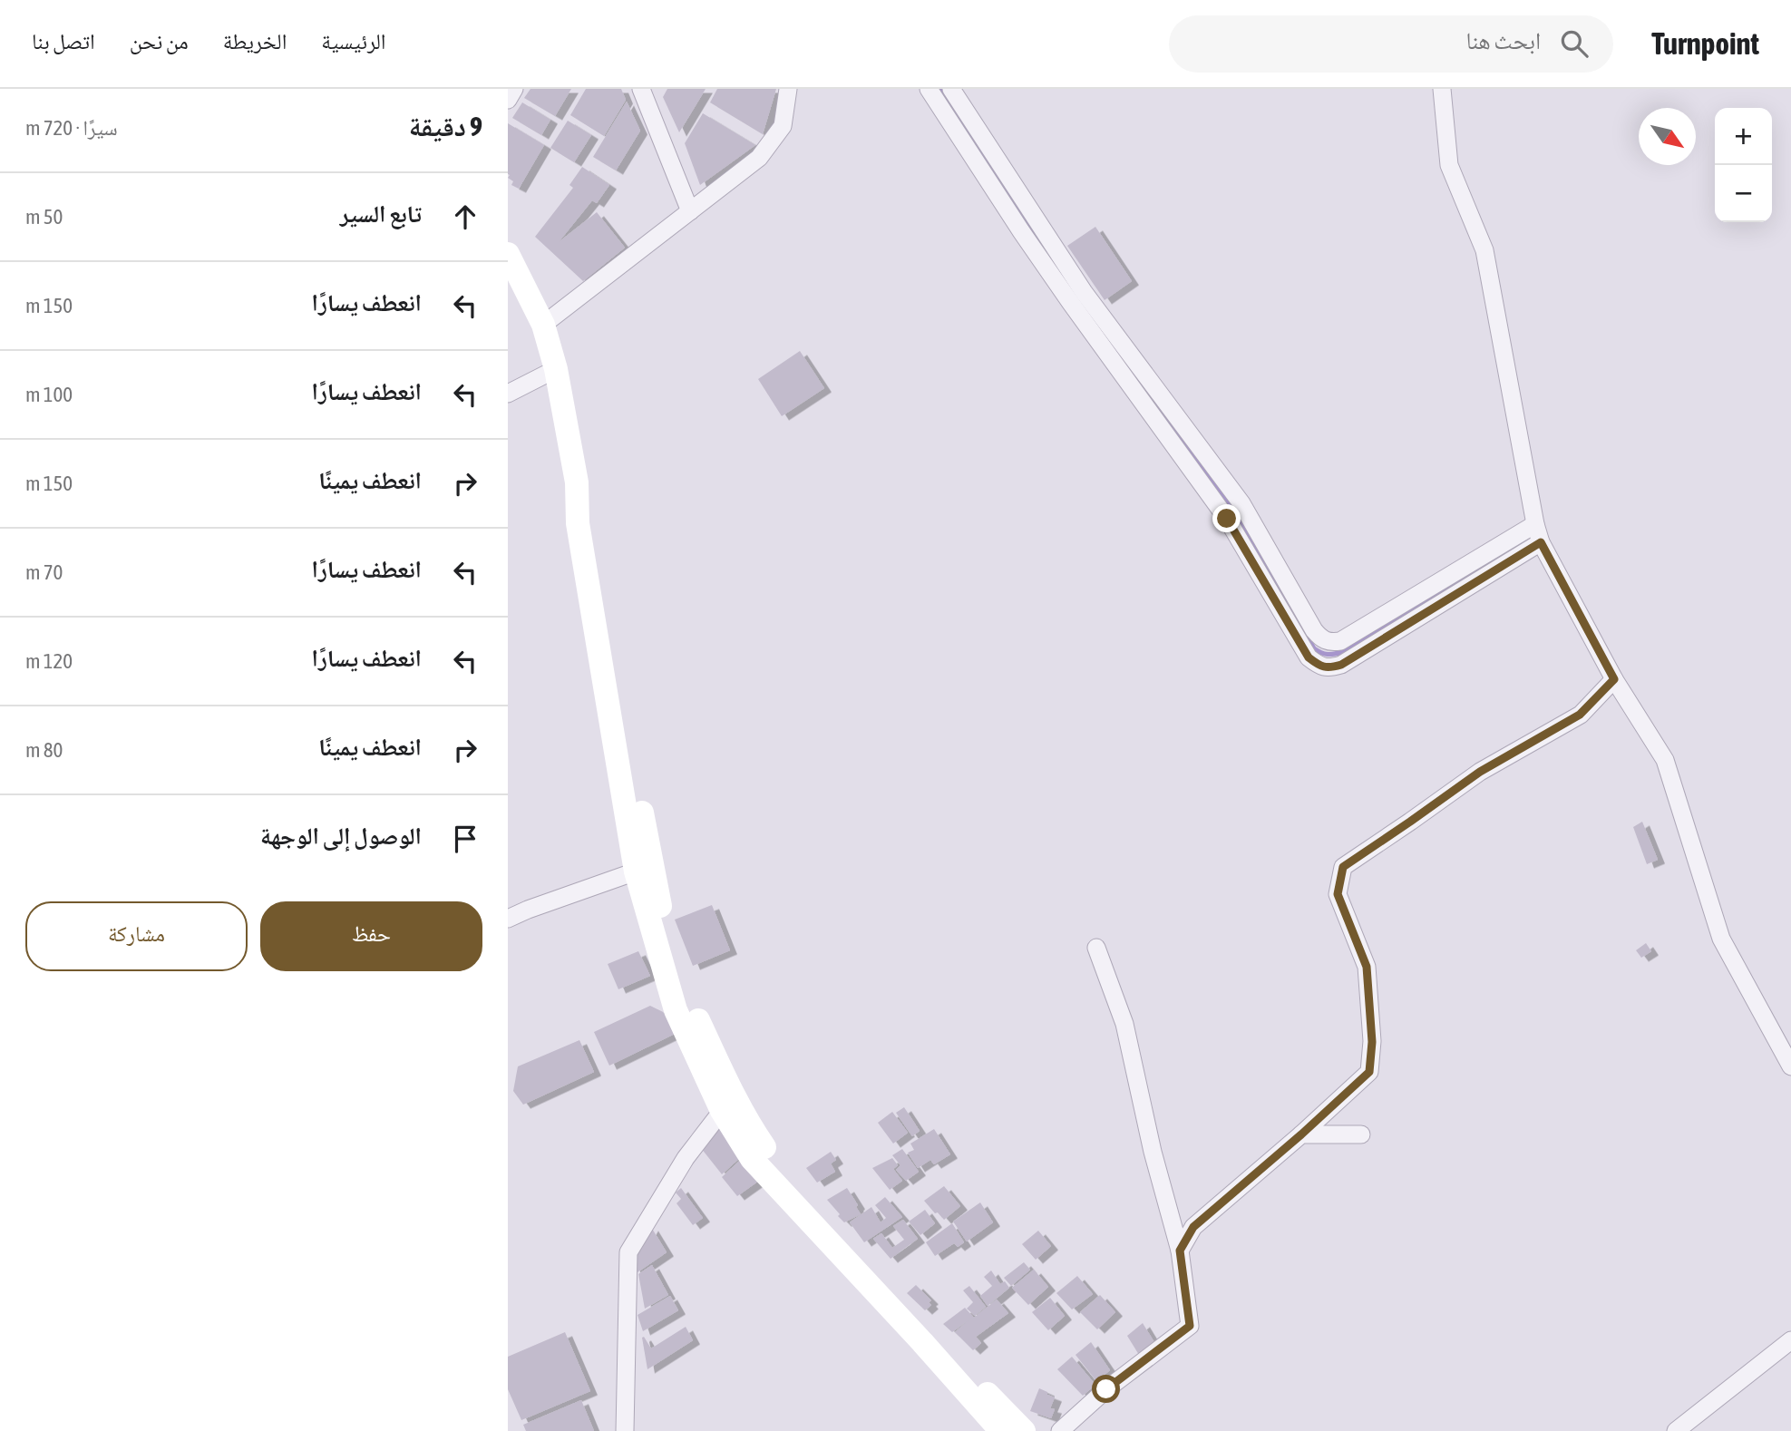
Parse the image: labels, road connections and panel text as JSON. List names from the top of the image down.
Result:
{
  "north": "bottom right",
  "page": {
    "header": "Turnpoint",
    "search": "ابحث هنا",
    "nav": [
      "الرئيسية",
      "الخريطة",
      "من نحن",
      "اتصل بنا"
    ],
    "heading": ["9 دقيقة", "سيرًا · 720 m"],
    "map_buttons": ["+", "−"],
    "list": [
      ["تابع السير", "50 m"],
      ["انعطف يسارًا", "150 m"],
      ["انعطف يسارًا", "100 m"],
      ["انعطف يمينًا", "150 m"],
      ["انعطف يسارًا", "70 m"],
      ["انعطف يسارًا", "120 m"],
      ["انعطف يمينًا", "80 m"],
      "الوصول إلى الوجهة"
    ],
    "buttons": ["حفظ", "مشاركة"]
  }
}
